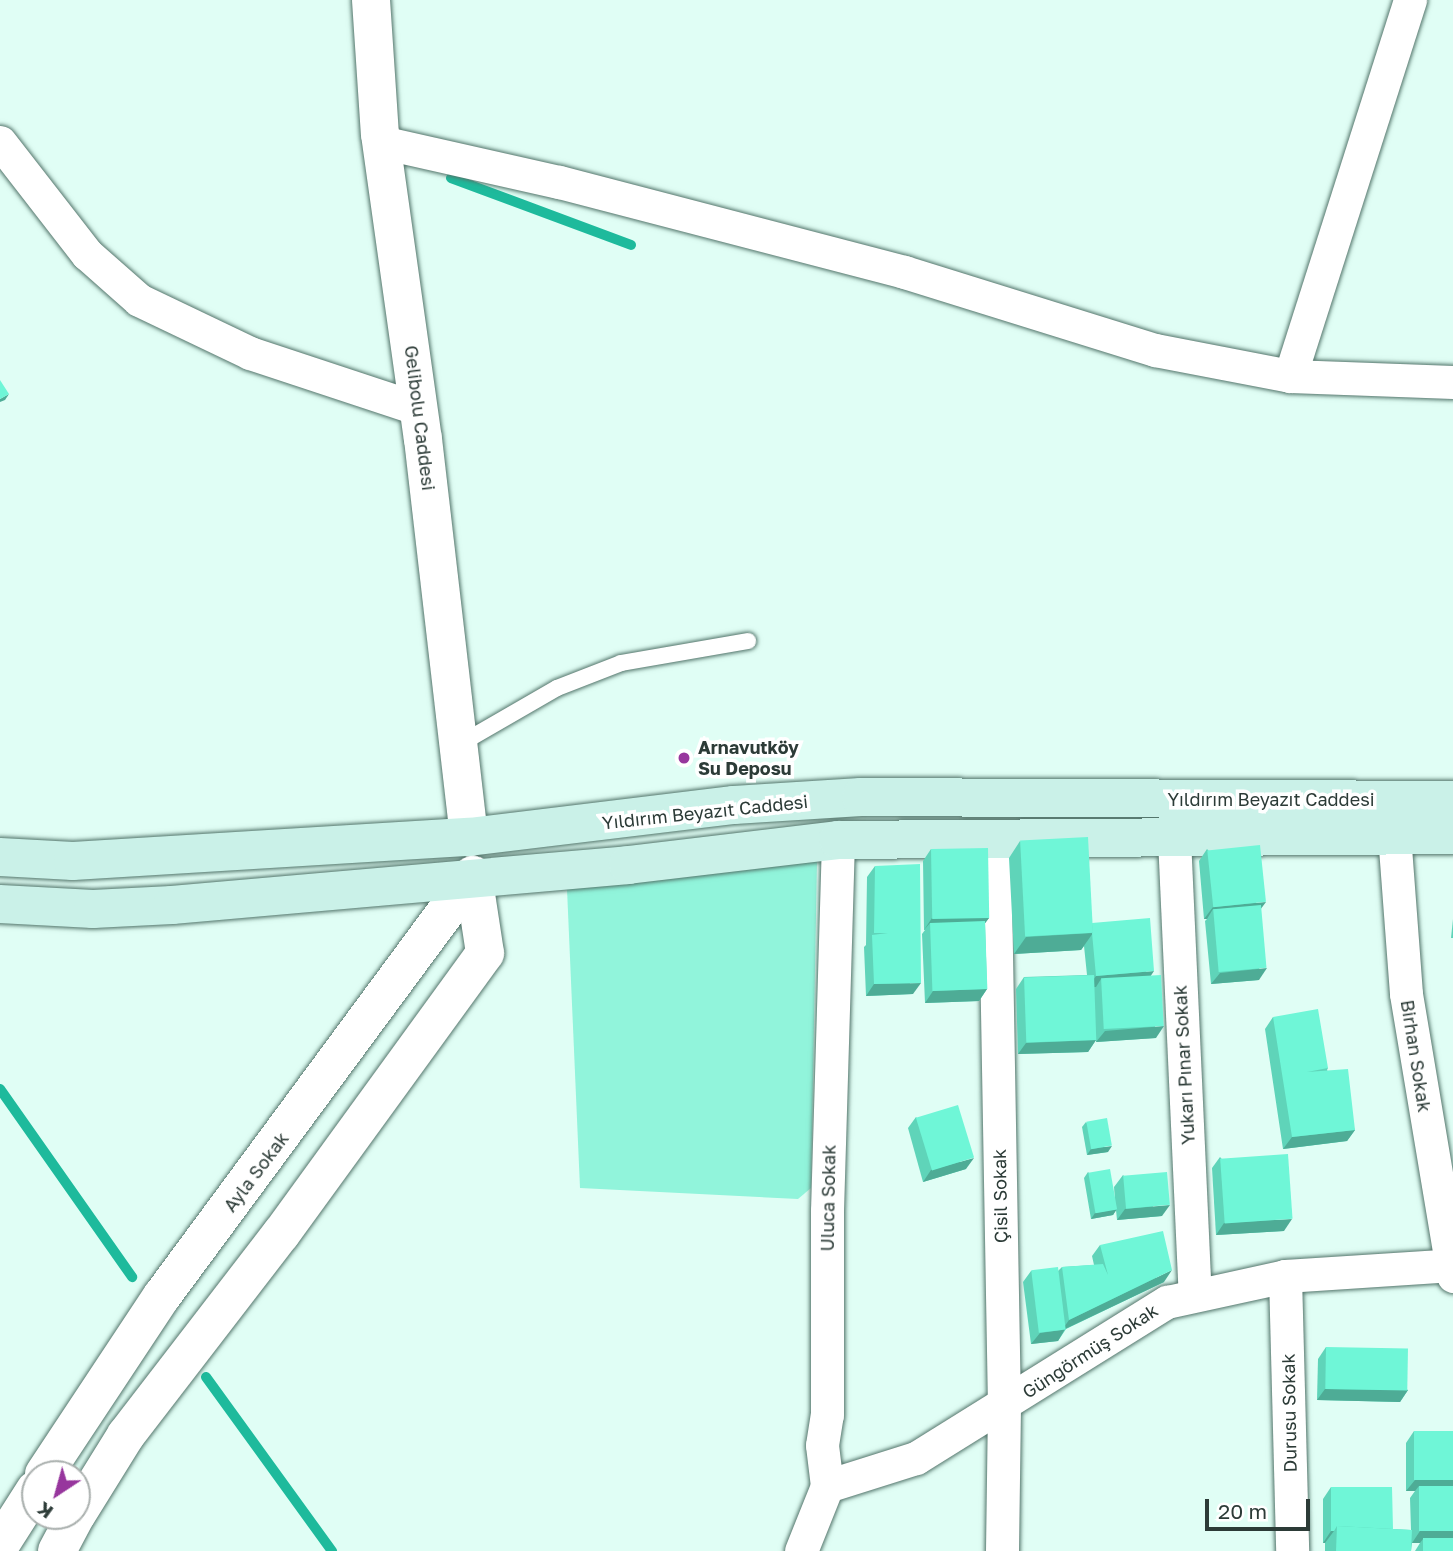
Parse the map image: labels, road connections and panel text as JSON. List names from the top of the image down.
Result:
{
  "streets": {
    "main road": ["Yıldırım Beyazıt Caddesi"],
    "street": [
      "Gelibolu Caddesi",
      "Birhan Sokak",
      "Yukarı Pınar Sokak",
      "Ayla Sokak",
      "Çisil Sokak",
      "Uluca Sokak",
      "Güngörmüş Sokak",
      "Durusu Sokak"
    ]
  },
  "crossings": [
    ["Gelibolu Caddesi", "Yıldırım Beyazıt Caddesi"],
    ["Birhan Sokak", "Güngörmüş Sokak"],
    ["Yukarı Pınar Sokak", "Güngörmüş Sokak"],
    ["Çisil Sokak", "Güngörmüş Sokak"],
    ["Uluca Sokak", "Güngörmüş Sokak"],
    ["Güngörmüş Sokak", "Durusu Sokak"]
  ],
  "places": ["Arnavutköy Su Deposu"],
  "scale_bar": "20 m",
  "north": "bottom left"
}
